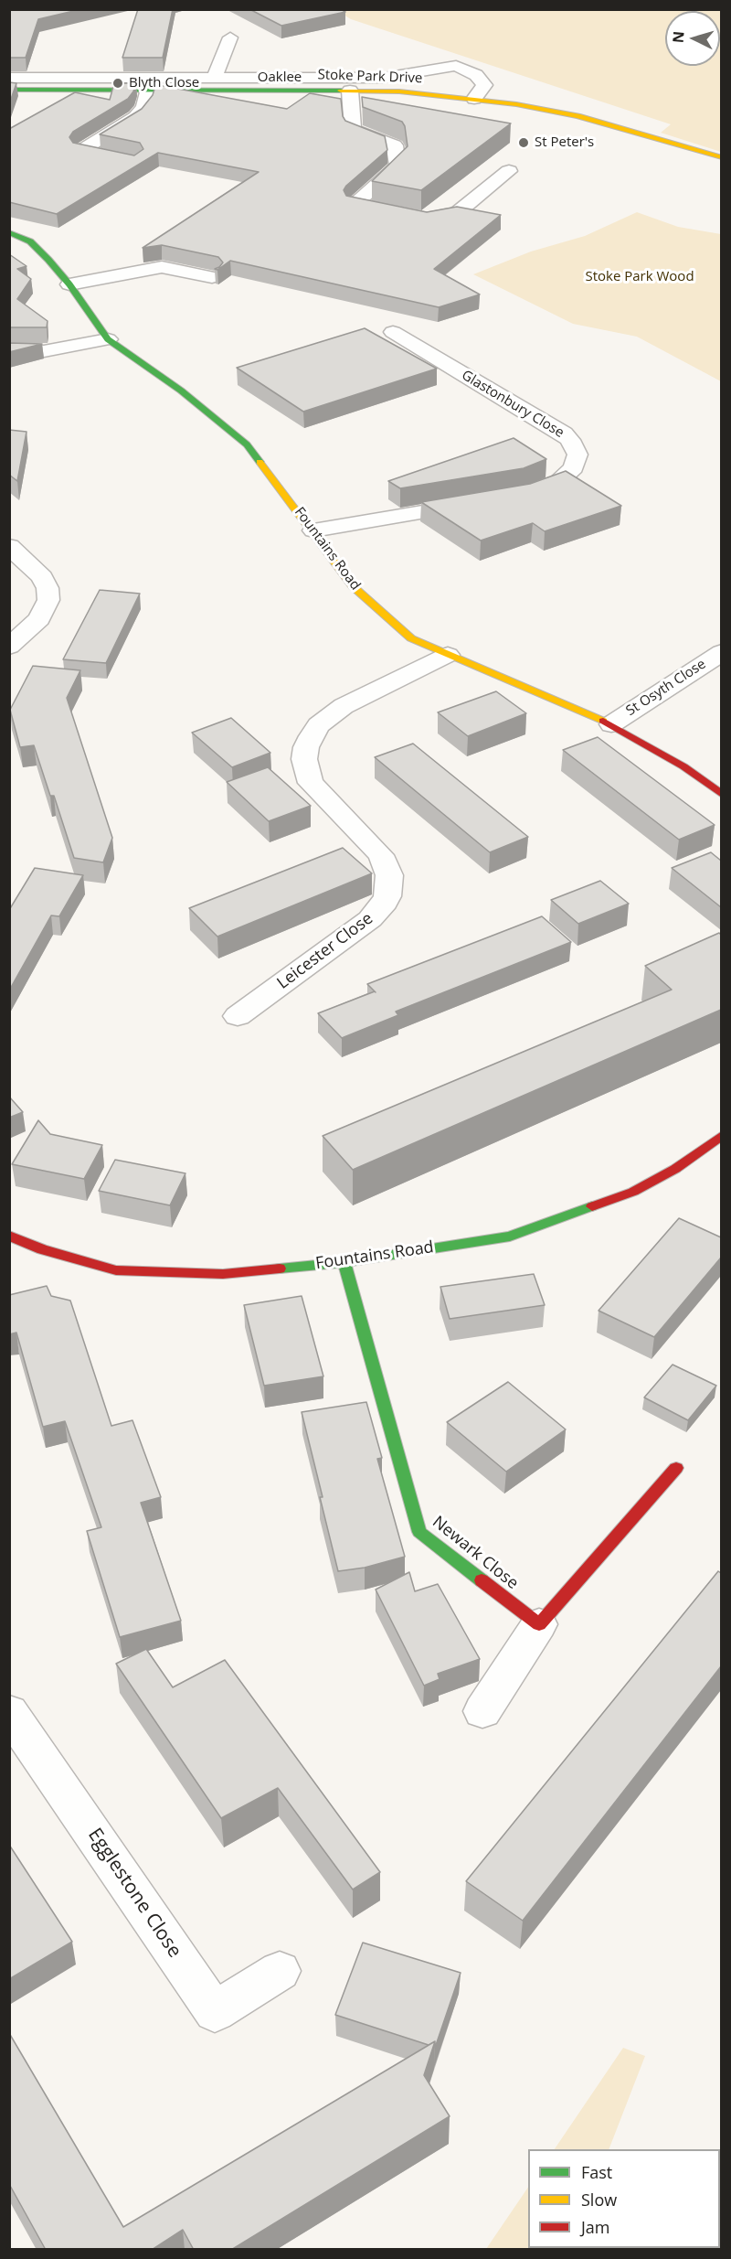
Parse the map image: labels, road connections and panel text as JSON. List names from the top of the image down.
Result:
{
  "streets": {
    "street": [
      "Stoke Park Drive",
      "Oaklee",
      "Glastonbury Close",
      "Fountains Road",
      "St Osyth Close",
      "Leicester Close",
      "Newark Close",
      "Egglestone Close"
    ]
  },
  "crossings": [
    ["Stoke Park Drive", "Oaklee"],
    ["Fountains Road", "St Osyth Close"],
    ["Fountains Road", "Leicester Close"],
    ["Fountains Road", "Newark Close"]
  ],
  "parks": ["Stoke Park Wood"],
  "places": ["Blyth Close", "St Peter's"],
  "legend": ["Fast", "Slow", "Jam"],
  "north": "left"
}
